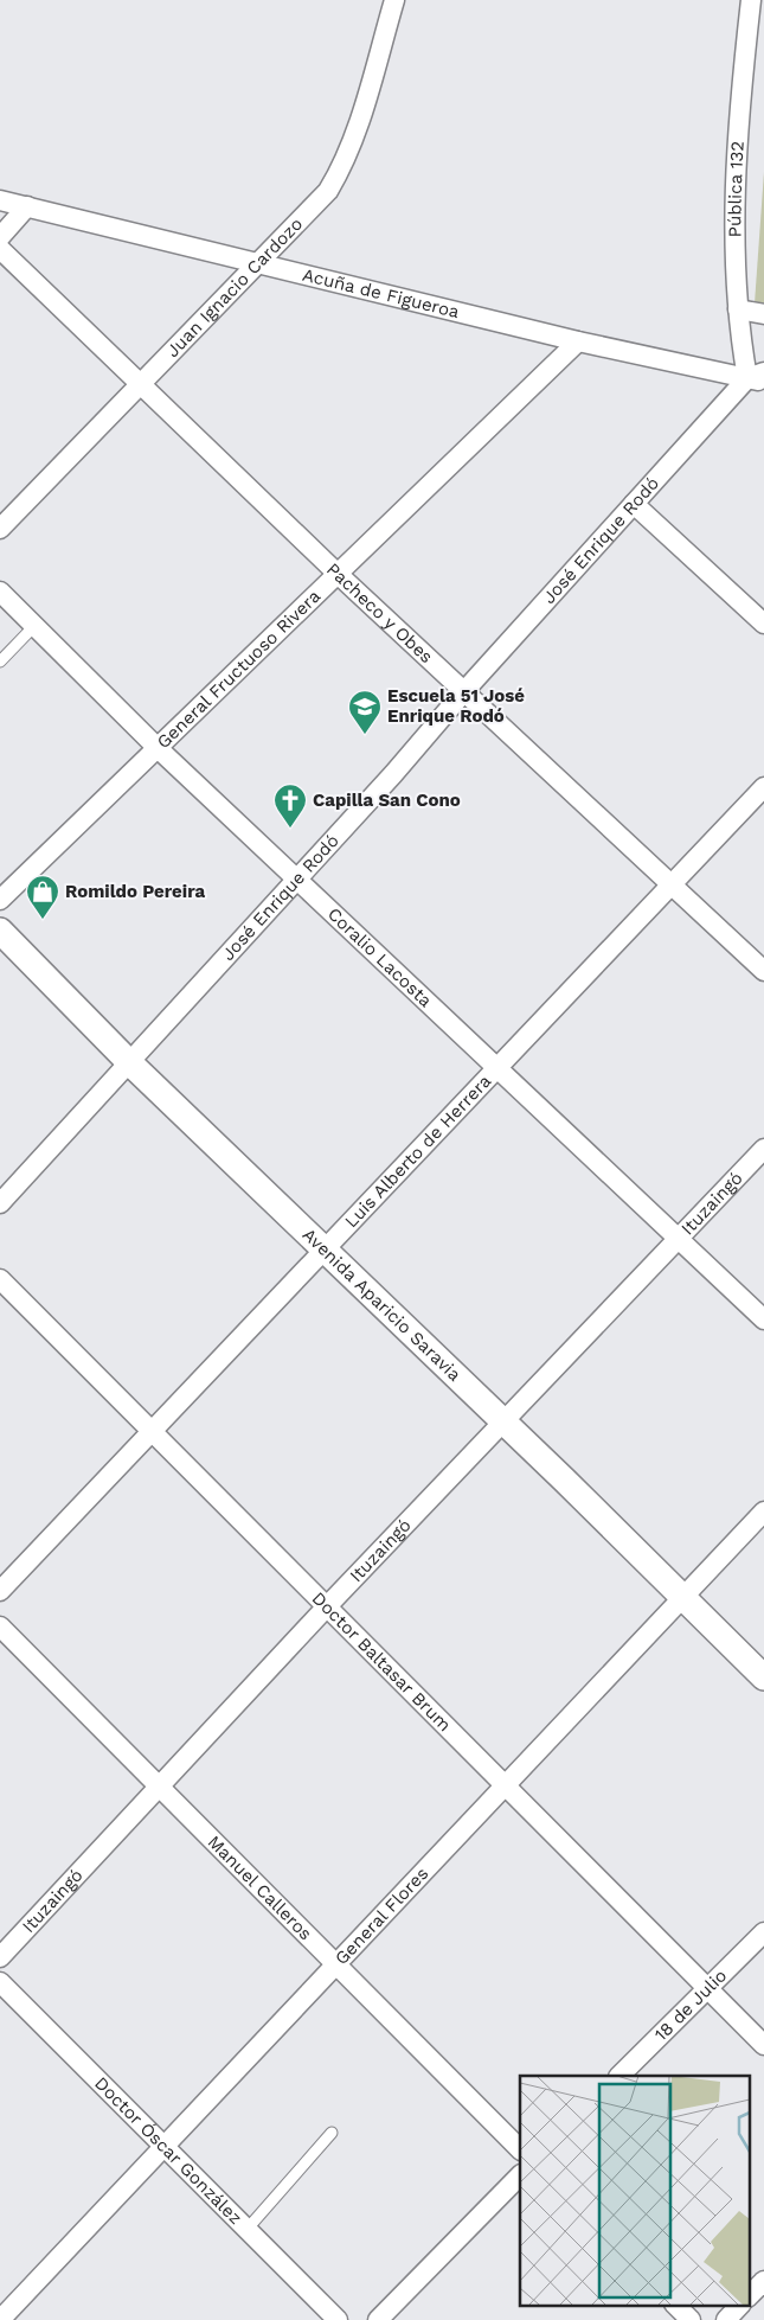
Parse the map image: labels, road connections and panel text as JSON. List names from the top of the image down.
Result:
{
  "streets": {
    "street": [
      "Pública 132",
      "Juan Ignacio Cardozo",
      "Acuña de Figueroa",
      "José Enrique Rodó",
      "Pacheco y Obes",
      "General Fructuoso Rivera",
      "Coralio Lacosta",
      "Luis Alberto de Herrera",
      "Ituzaingó",
      "Avenida Aparicio Saravia",
      "Doctor Baltasar Brum",
      "Manuel Calleros",
      "General Flores",
      "18 de Julio",
      "Doctor Óscar González"
    ]
  },
  "crossings": [
    ["Pública 132", "Acuña de Figueroa"],
    ["Pública 132", "José Enrique Rodó"],
    ["Juan Ignacio Cardozo", "Acuña de Figueroa"],
    ["Juan Ignacio Cardozo", "Pacheco y Obes"],
    ["Acuña de Figueroa", "José Enrique Rodó"],
    ["Acuña de Figueroa", "General Fructuoso Rivera"],
    ["José Enrique Rodó", "Pacheco y Obes"],
    ["José Enrique Rodó", "Coralio Lacosta"],
    ["José Enrique Rodó", "Avenida Aparicio Saravia"],
    ["Pacheco y Obes", "General Fructuoso Rivera"],
    ["Pacheco y Obes", "Luis Alberto de Herrera"],
    ["General Fructuoso Rivera", "Coralio Lacosta"],
    ["Coralio Lacosta", "Luis Alberto de Herrera"],
    ["Coralio Lacosta", "Ituzaingó"],
    ["Luis Alberto de Herrera", "Avenida Aparicio Saravia"],
    ["Luis Alberto de Herrera", "Doctor Baltasar Brum"],
    ["Ituzaingó", "Avenida Aparicio Saravia"],
    ["Ituzaingó", "Doctor Baltasar Brum"],
    ["Ituzaingó", "Manuel Calleros"],
    ["Avenida Aparicio Saravia", "General Flores"],
    ["Doctor Baltasar Brum", "General Flores"],
    ["Doctor Baltasar Brum", "18 de Julio"],
    ["Manuel Calleros", "General Flores"],
    ["General Flores", "Doctor Óscar González"]
  ],
  "places": {
    "school or university": ["Escuela 51 José Enrique Rodó"],
    "church": ["Capilla San Cono"],
    "shop": ["Romildo Pereira"]
  }
}
